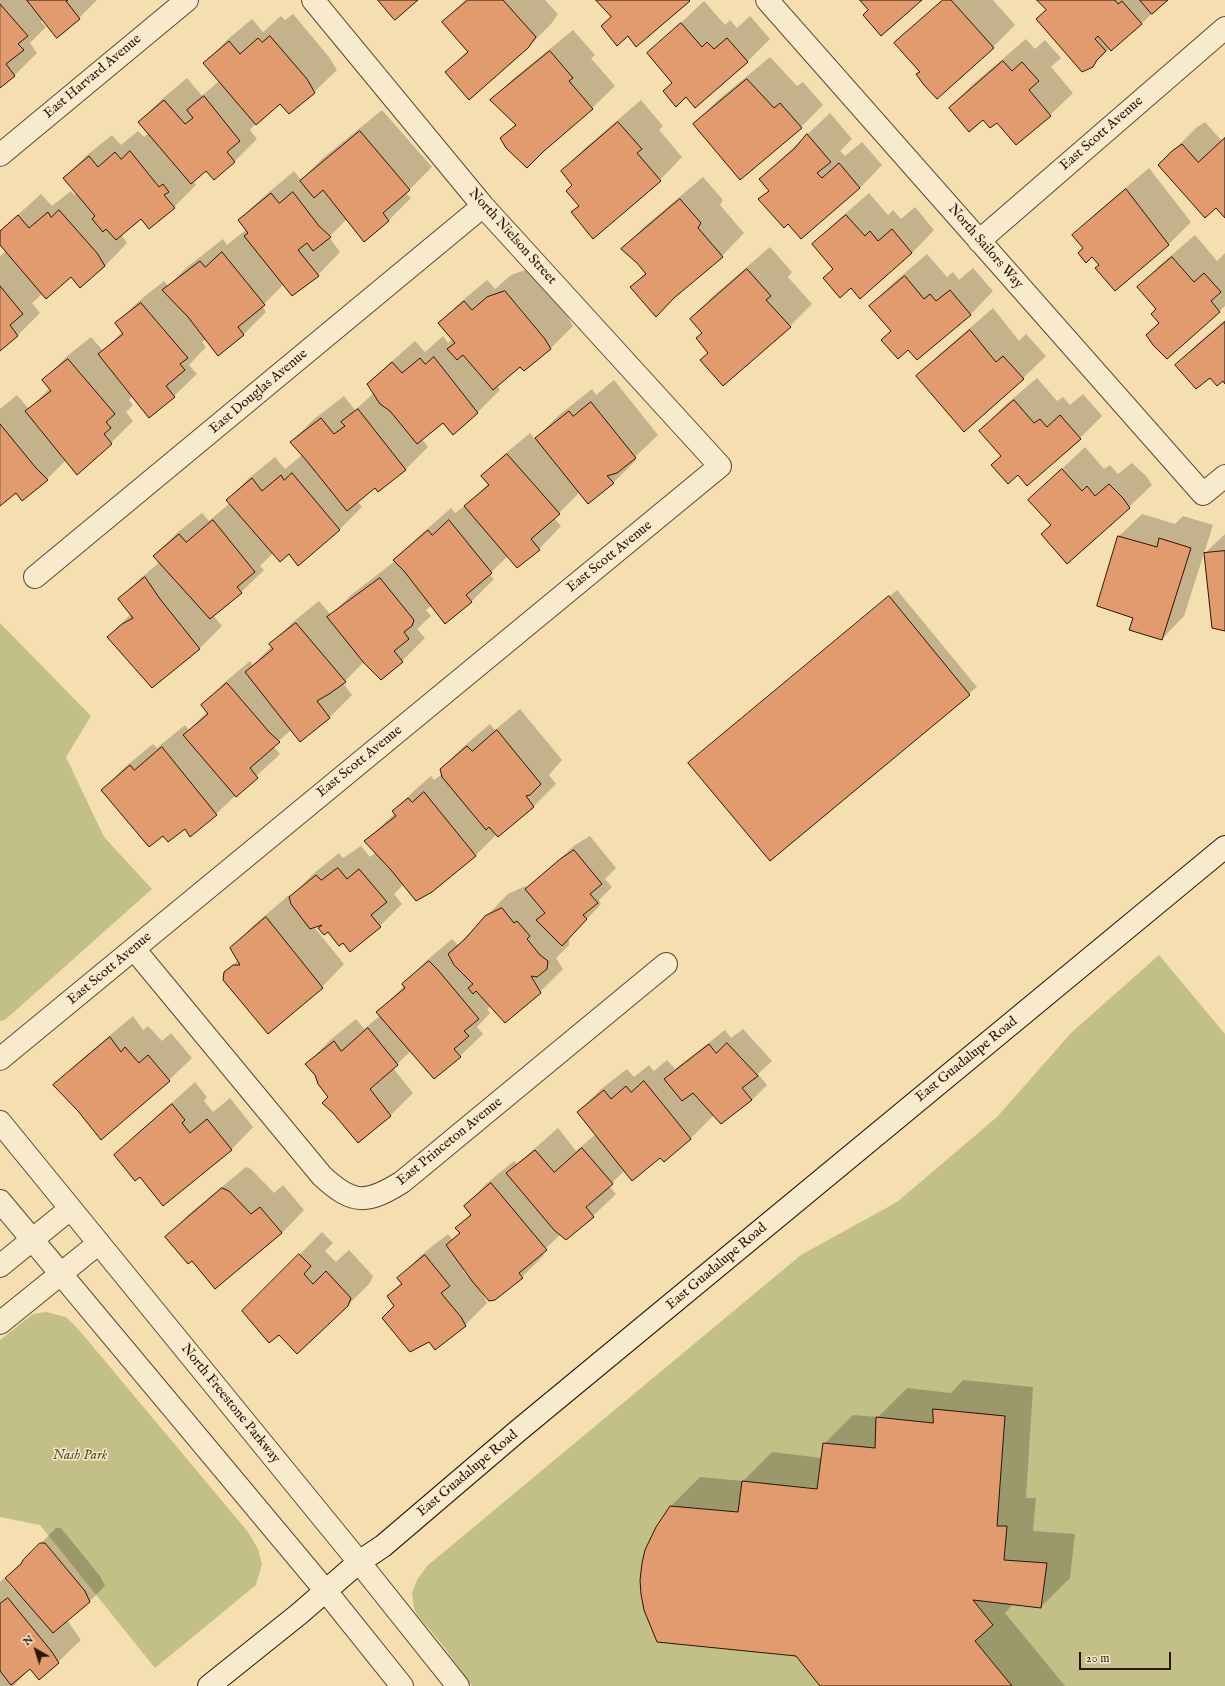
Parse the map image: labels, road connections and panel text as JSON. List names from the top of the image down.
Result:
{
  "streets": {
    "street": [
      "East Harvard Avenue",
      "East Scott Avenue",
      "North Nielson Street",
      "North Sailors Way",
      "East Douglas Avenue",
      "East Guadalupe Road",
      "East Princeton Avenue",
      "North Freestone Parkway"
    ]
  },
  "crossings": [
    ["East Scott Avenue", "North Nielson Street"],
    ["East Scott Avenue", "North Sailors Way"],
    ["East Scott Avenue", "East Princeton Avenue"],
    ["North Nielson Street", "East Douglas Avenue"],
    ["East Guadalupe Road", "North Freestone Parkway"]
  ],
  "parks": ["Nash Park"],
  "scale_bar": "20 m",
  "north": "top left"
}
